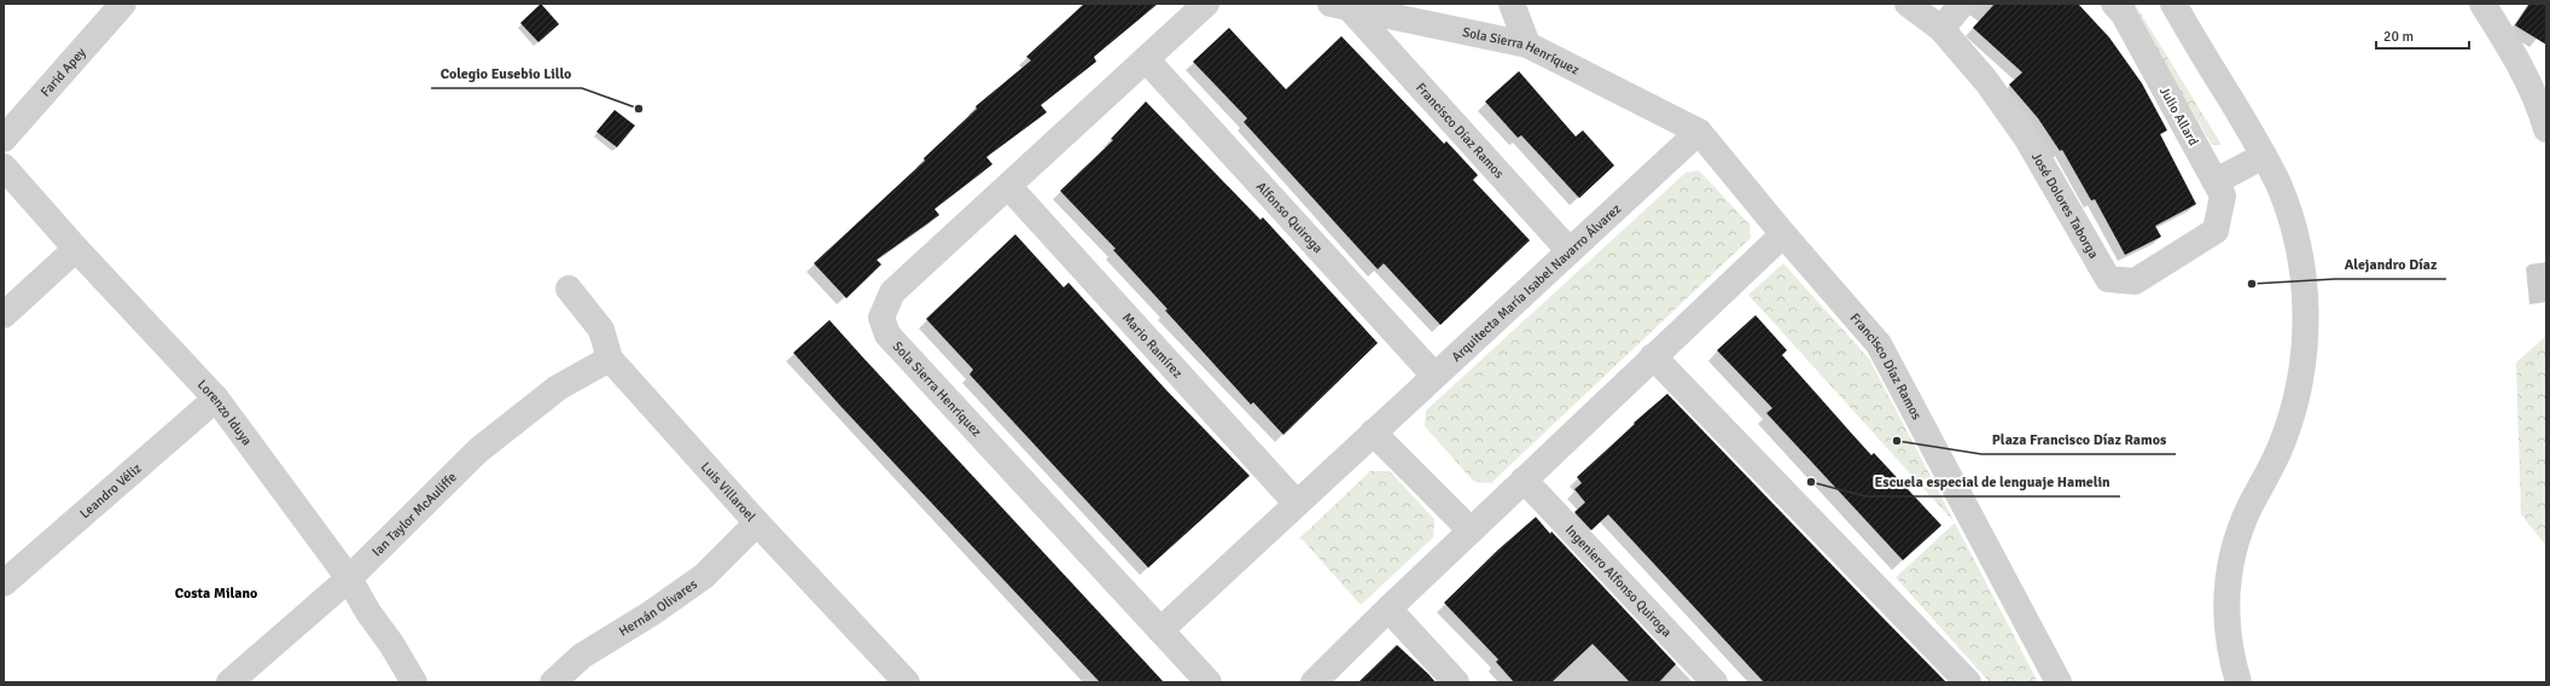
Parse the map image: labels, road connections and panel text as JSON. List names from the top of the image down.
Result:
{
  "streets": {
    "street": [
      "Sola Sierra Henríquez",
      "Farid Apey",
      "Julio Allard",
      "Francisco Díaz Ramos",
      "José Dolores Taborga",
      "Alfonso Quiroga",
      "Arquitecta María Isabel Navarro Álvarez",
      "Mario Ramírez",
      "Lorenzo Iduya",
      "Leandro Véliz",
      "Luis Villaroel",
      "Ian Taylor McAuliffe",
      "Ingeniero Alfonso Quiroga",
      "Hernán Olivares"
    ]
  },
  "crossings": [
    ["Sola Sierra Henríquez", "Francisco Díaz Ramos"],
    ["Sola Sierra Henríquez", "Alfonso Quiroga"],
    ["Sola Sierra Henríquez", "Arquitecta María Isabel Navarro Álvarez"],
    ["Sola Sierra Henríquez", "Mario Ramírez"],
    ["Julio Allard", "José Dolores Taborga"],
    ["Francisco Díaz Ramos", "Arquitecta María Isabel Navarro Álvarez"],
    ["Alfonso Quiroga", "Arquitecta María Isabel Navarro Álvarez"],
    ["Arquitecta María Isabel Navarro Álvarez", "Mario Ramírez"],
    ["Lorenzo Iduya", "Leandro Véliz"],
    ["Lorenzo Iduya", "Ian Taylor McAuliffe"],
    ["Luis Villaroel", "Ian Taylor McAuliffe"],
    ["Luis Villaroel", "Hernán Olivares"]
  ],
  "districts": ["Costa Milano"],
  "places": [
    "Colegio Eusebio Lillo",
    "Alejandro Díaz",
    "Plaza Francisco Díaz Ramos",
    "Escuela especial de lenguaje Hamelin"
  ],
  "scale_bar": "20 m"
}
